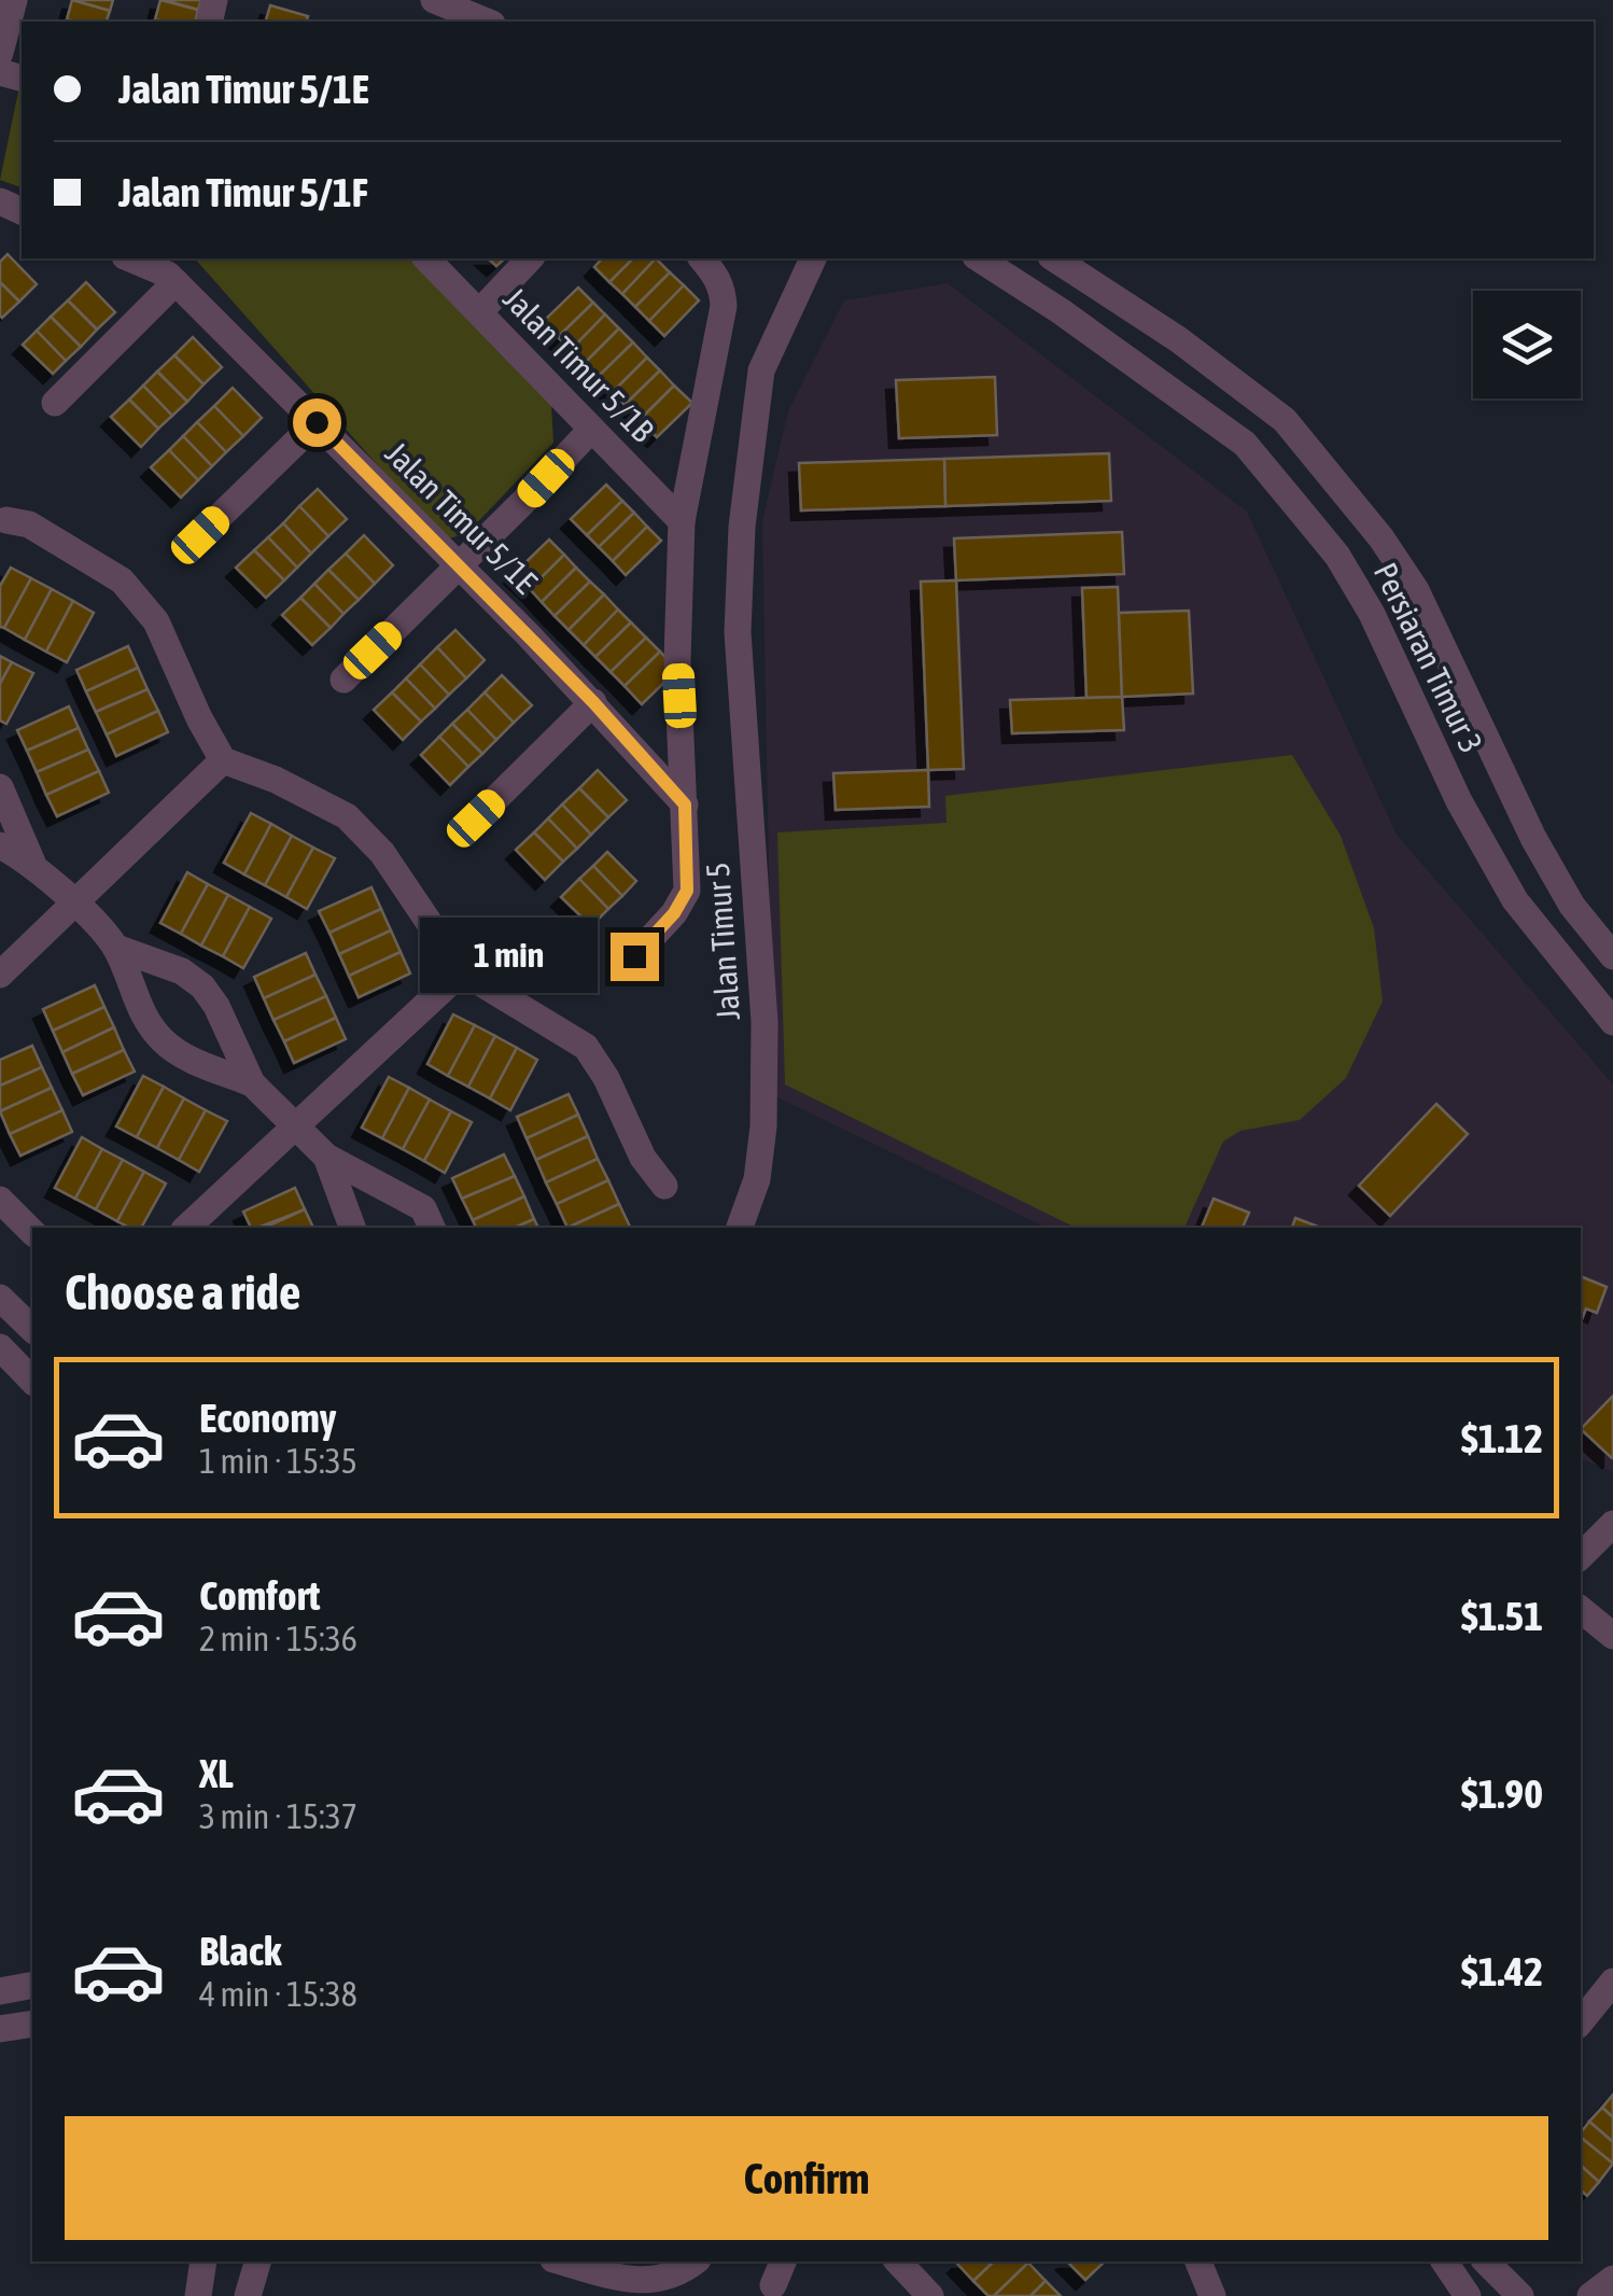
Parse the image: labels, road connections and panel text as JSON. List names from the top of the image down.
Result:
{
  "streets": {
    "street": [
      "Jalan Timur 5/1B",
      "Jalan Timur 5/1E",
      "Persiaran Timur 3",
      "Jalan Timur 5"
    ]
  },
  "page": {
    "banner": ["Jalan Timur 5/1E", "Jalan Timur 5/1F"],
    "bubble": "1 min",
    "heading": "Choose a ride",
    "list": [
      {
        "name": "Economy",
        "note": "1 min · 15:35",
        "value": "$1.12"
      },
      {
        "name": "Comfort",
        "note": "2 min · 15:36",
        "value": "$1.51"
      },
      {
        "name": "XL",
        "note": "3 min · 15:37",
        "value": "$1.90"
      },
      {
        "name": "Black",
        "note": "4 min · 15:38",
        "value": "$1.42"
      }
    ],
    "buttons": "Confirm"
  }
}
